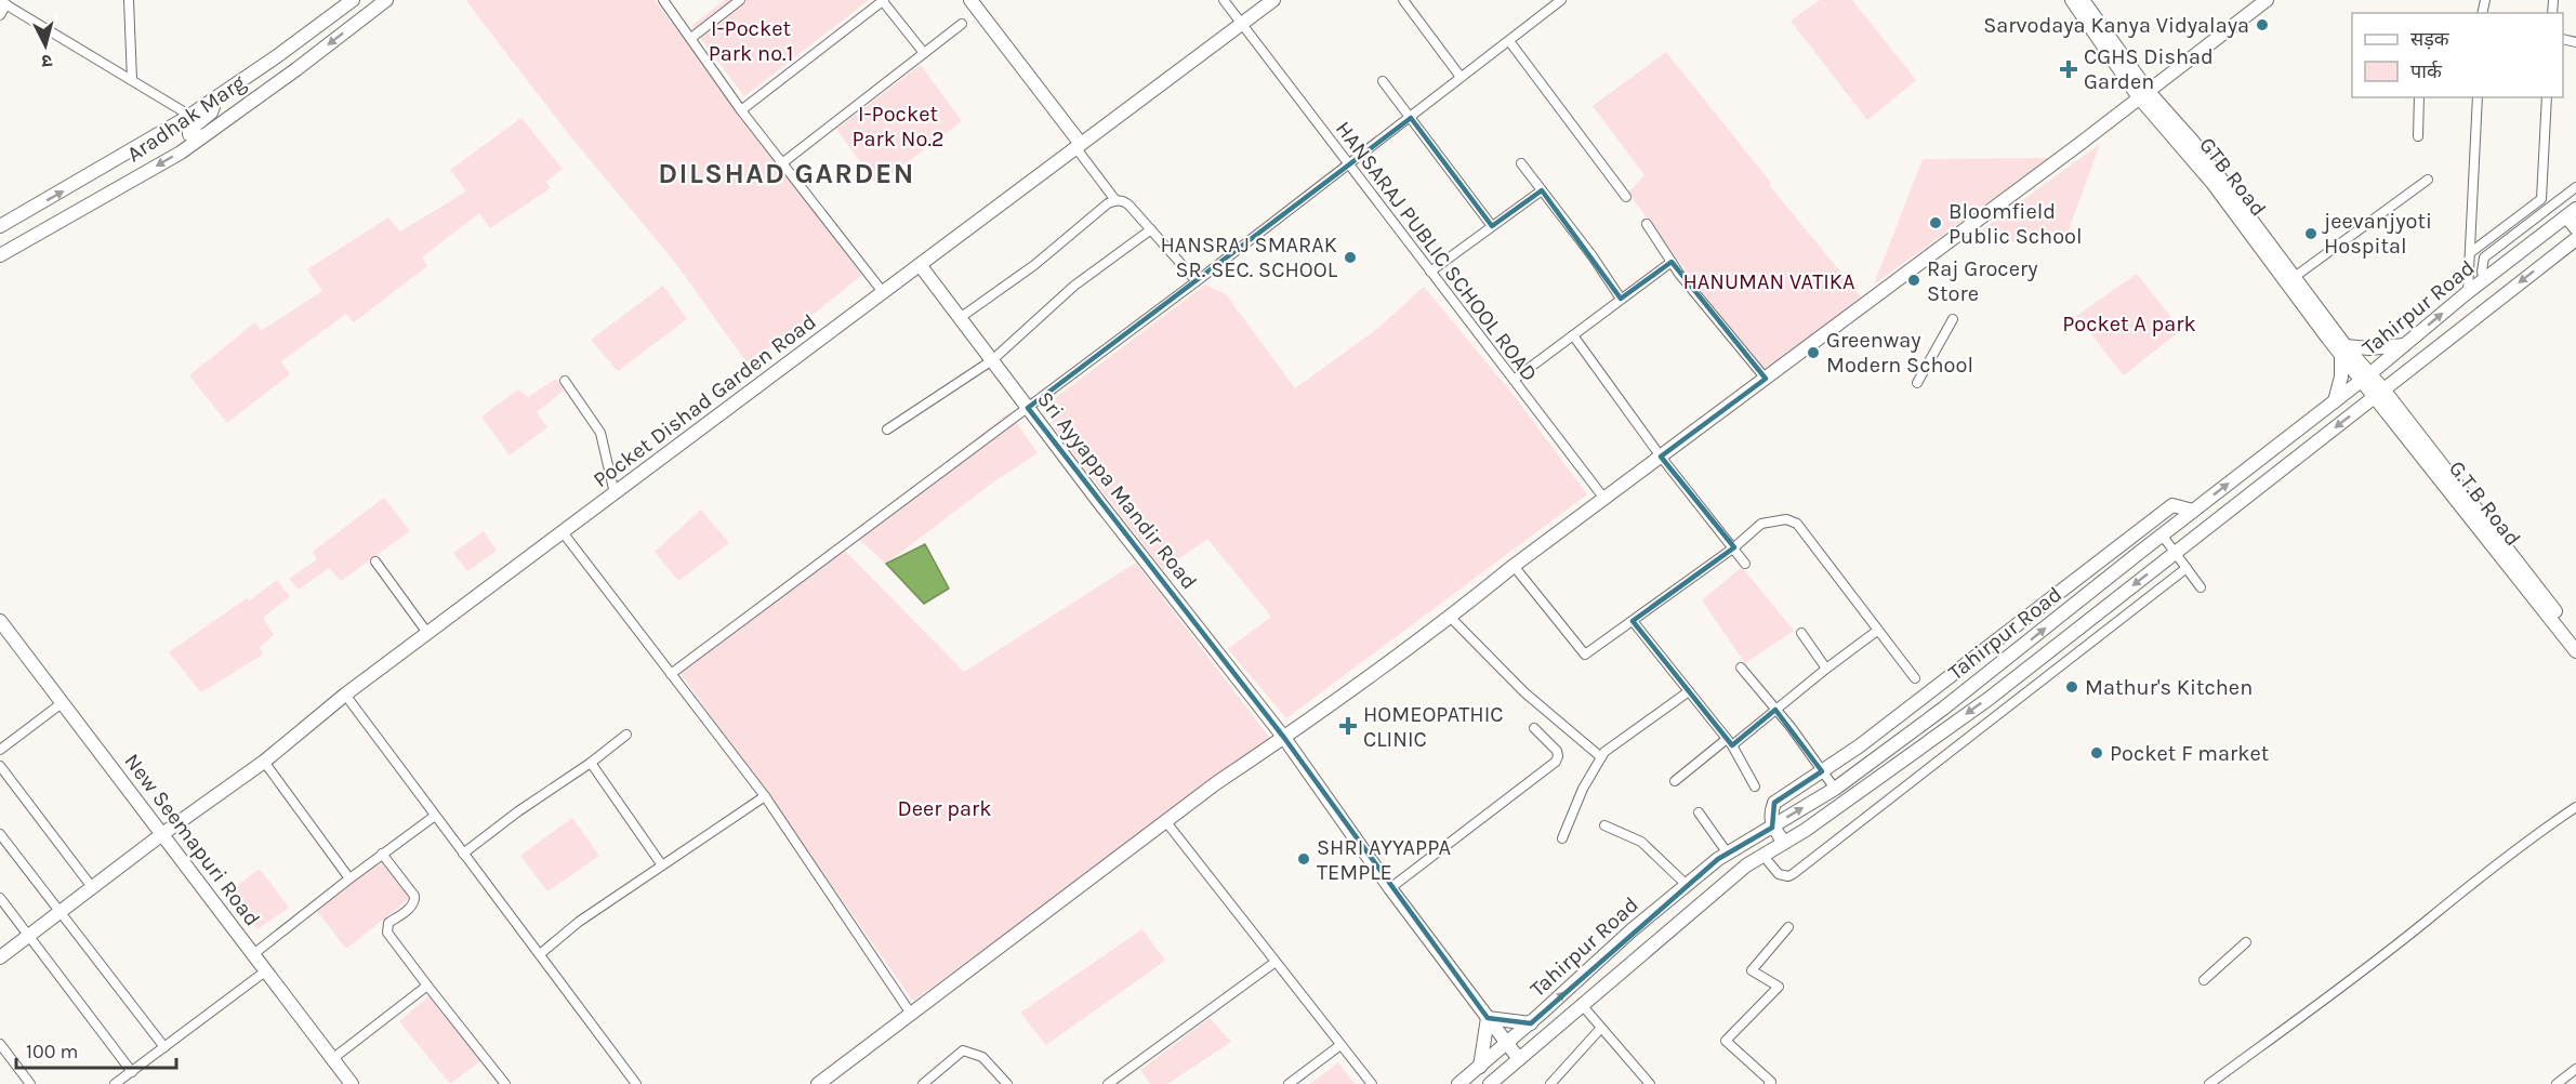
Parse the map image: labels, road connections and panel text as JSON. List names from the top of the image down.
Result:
{
  "streets": {
    "street": [
      "Aradhak Marg",
      "GTB Road",
      "HANSARAJ PUBLIC SCHOOL ROAD",
      "Tahirpur Road",
      "Pocket Dishad Garden Road",
      "Sri Ayyappa Mandir Road",
      "G.T.B Road",
      "New Seemapuri Road"
    ]
  },
  "crossings": [
    ["GTB Road", "Tahirpur Road"],
    ["GTB Road", "G.T.B Road"],
    ["HANSARAJ PUBLIC SCHOOL ROAD", "Pocket Dishad Garden Road"],
    ["Tahirpur Road", "Sri Ayyappa Mandir Road"],
    ["Tahirpur Road", "G.T.B Road"],
    ["Pocket Dishad Garden Road", "Sri Ayyappa Mandir Road"],
    ["Pocket Dishad Garden Road", "New Seemapuri Road"]
  ],
  "districts": ["DILSHAD GARDEN"],
  "parks": [
    "I-Pocket Park no.1",
    "I-Pocket Park No.2",
    "HANUMAN VATIKA",
    "Pocket A park",
    "Deer park"
  ],
  "places": {
    "other": [
      "Sarvodaya Kanya Vidyalaya",
      "Bloomfield Public School",
      "jeevanjyoti Hospital",
      "HANSRAJ SMARAK SR. SEC. SCHOOL",
      "Raj Grocery Store",
      "Greenway Modern School",
      "Mathur's Kitchen",
      "Pocket F market",
      "SHRI AYYAPPA TEMPLE"
    ],
    "health": ["CGHS Dishad Garden", "HOMEOPATHIC CLINIC"]
  },
  "legend": ["सड़क", "पार्क"],
  "scale_bar": "100 m",
  "north": "bottom"
}
